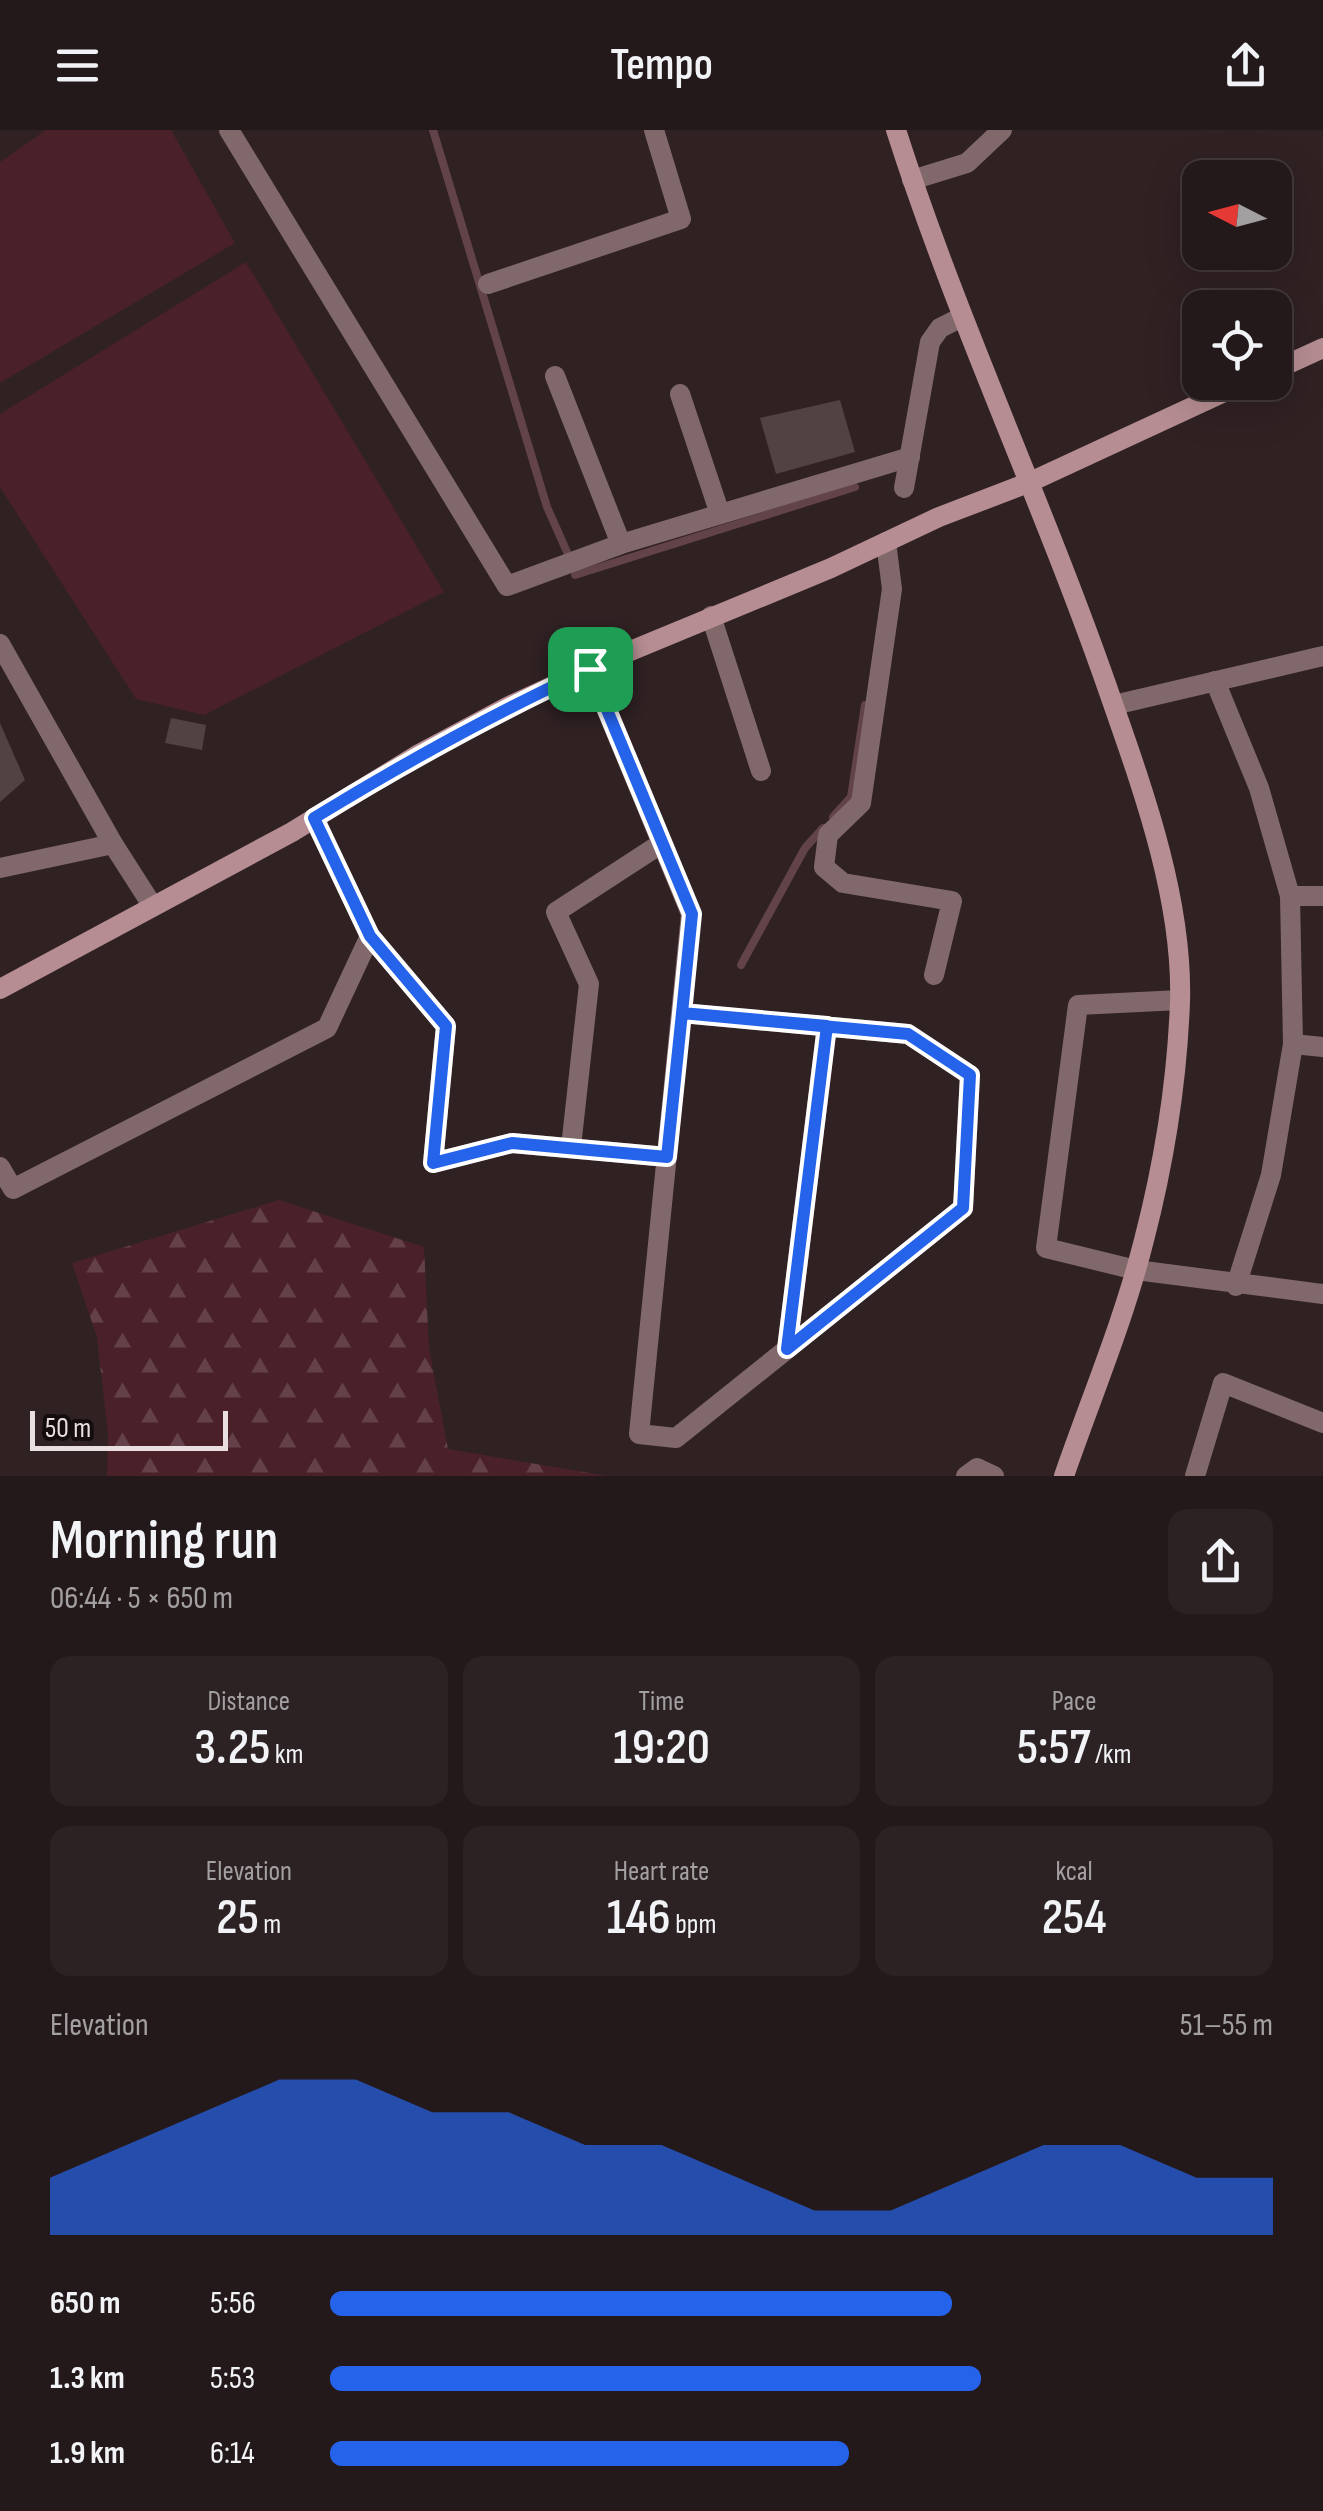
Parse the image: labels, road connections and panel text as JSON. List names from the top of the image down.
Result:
{
  "scale_bar": "50 m",
  "north": "left",
  "page": {
    "header": "Tempo",
    "scale": "50 m",
    "heading": ["Morning run", "06:44 · 5 × 650 m"],
    "stats": [
      ["Distance", "3.25 km"],
      ["Time", "19:20"],
      ["Pace", "5:57 /km"],
      ["Elevation", "25 m"],
      ["Heart rate", "146 bpm"],
      ["kcal", "254"]
    ],
    "chart": ["Elevation", "51–55 m"],
    "list": [
      {
        "name": "650 m",
        "note": "5:56"
      },
      {
        "name": "1.3 km",
        "note": "5:53"
      },
      {
        "name": "1.9 km",
        "note": "6:14"
      }
    ]
  }
}
